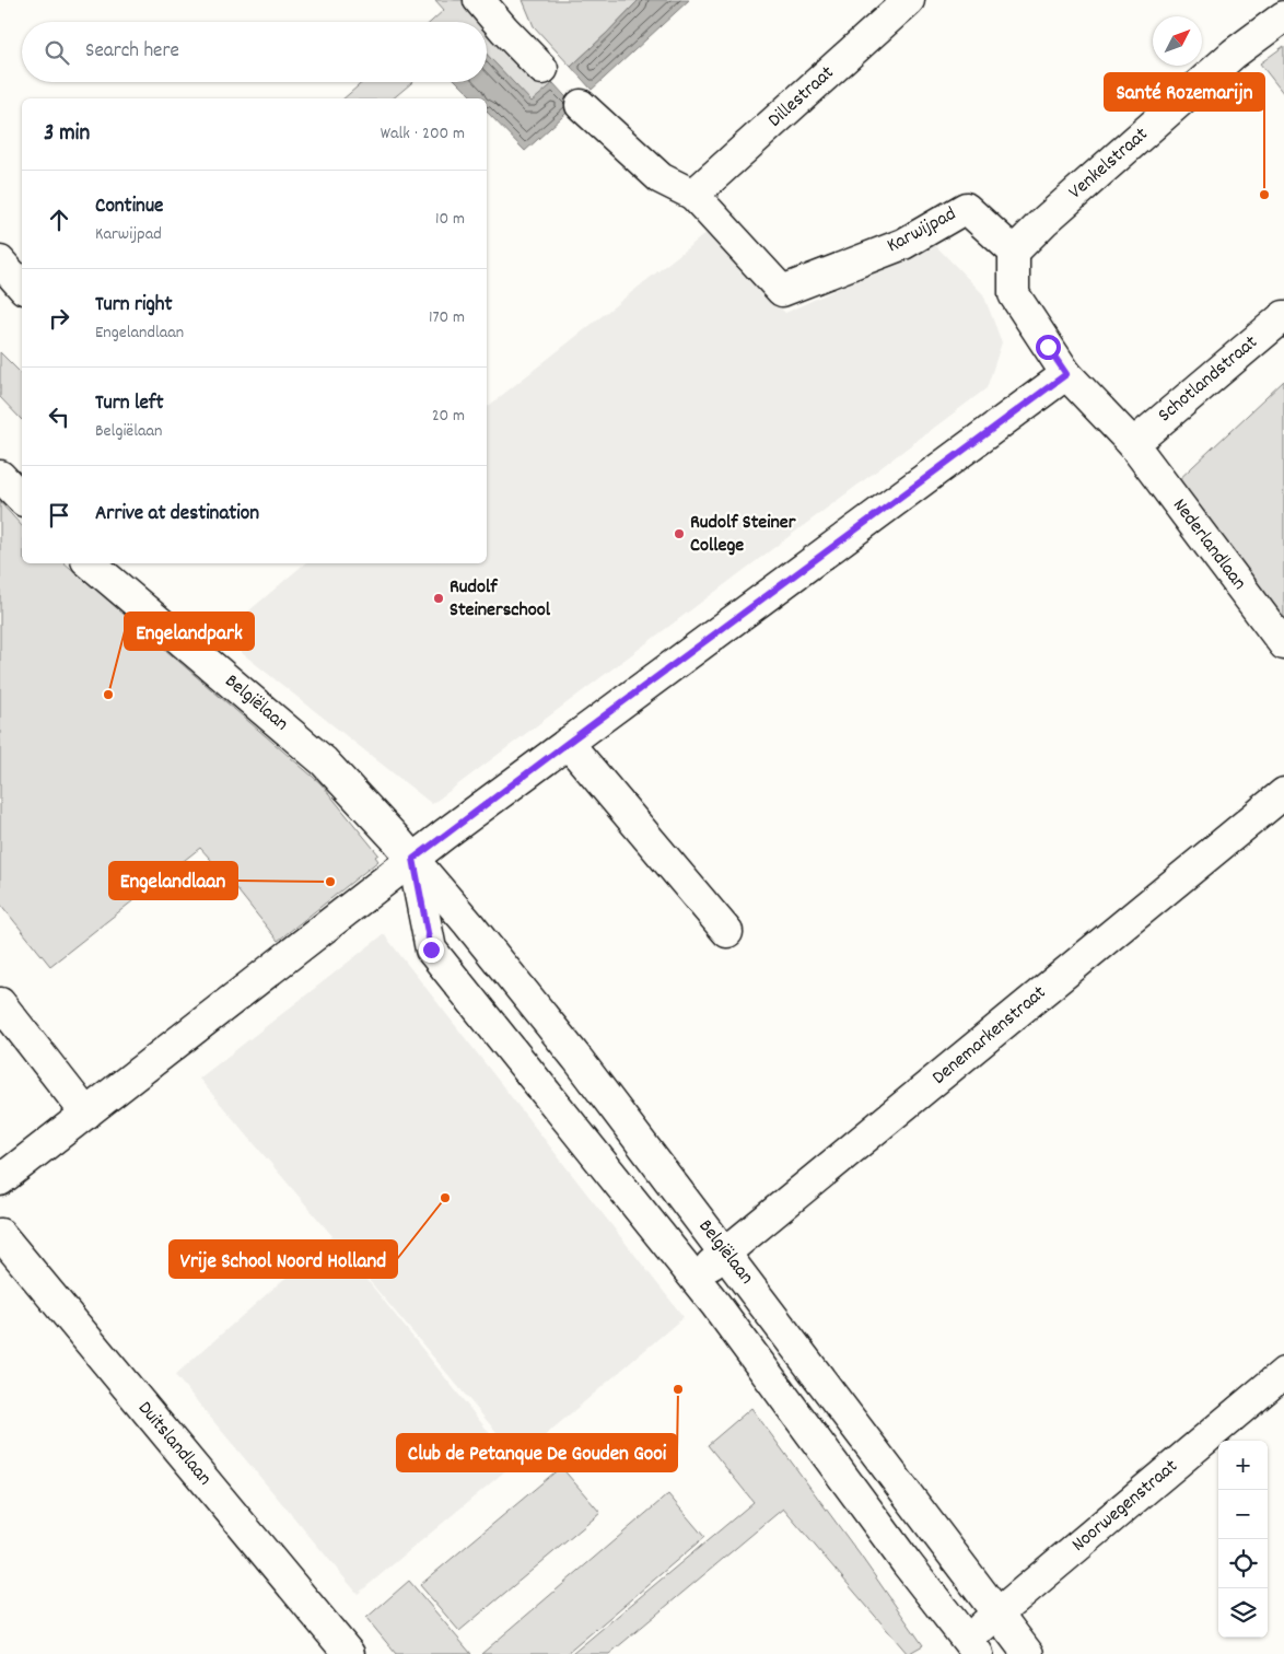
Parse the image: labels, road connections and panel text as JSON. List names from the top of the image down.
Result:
{
  "streets": {
    "street": [
      "Dillestraat",
      "Venkelstraat",
      "Karwijpad",
      "Schotlandstraat",
      "Nederlandlaan",
      "Belgiëlaan",
      "Denemarkenstraat",
      "Duitslandlaan",
      "Noorwegenstraat"
    ]
  },
  "crossings": [
    ["Dillestraat", "Karwijpad"],
    ["Venkelstraat", "Karwijpad"],
    ["Schotlandstraat", "Nederlandlaan"],
    ["Belgiëlaan", "Denemarkenstraat"],
    ["Belgiëlaan", "Noorwegenstraat"]
  ],
  "places": [
    "Santé Rozemarijn",
    "Rudolf Steiner College",
    "Rudolf Steinerschool",
    "Engelandpark",
    "Engelandlaan",
    "Vrije School Noord Holland",
    "Club de Petanque De Gouden Gooi"
  ],
  "north": "top right",
  "page": {
    "search": "Search here",
    "heading": ["3 min", "Walk · 200 m"],
    "list": [
      ["Continue", "Karwijpad", "10 m"],
      ["Turn right", "Engelandlaan", "170 m"],
      ["Turn left", "Belgiëlaan", "20 m"],
      "Arrive at destination"
    ],
    "map_buttons": ["+", "−"]
  }
}
